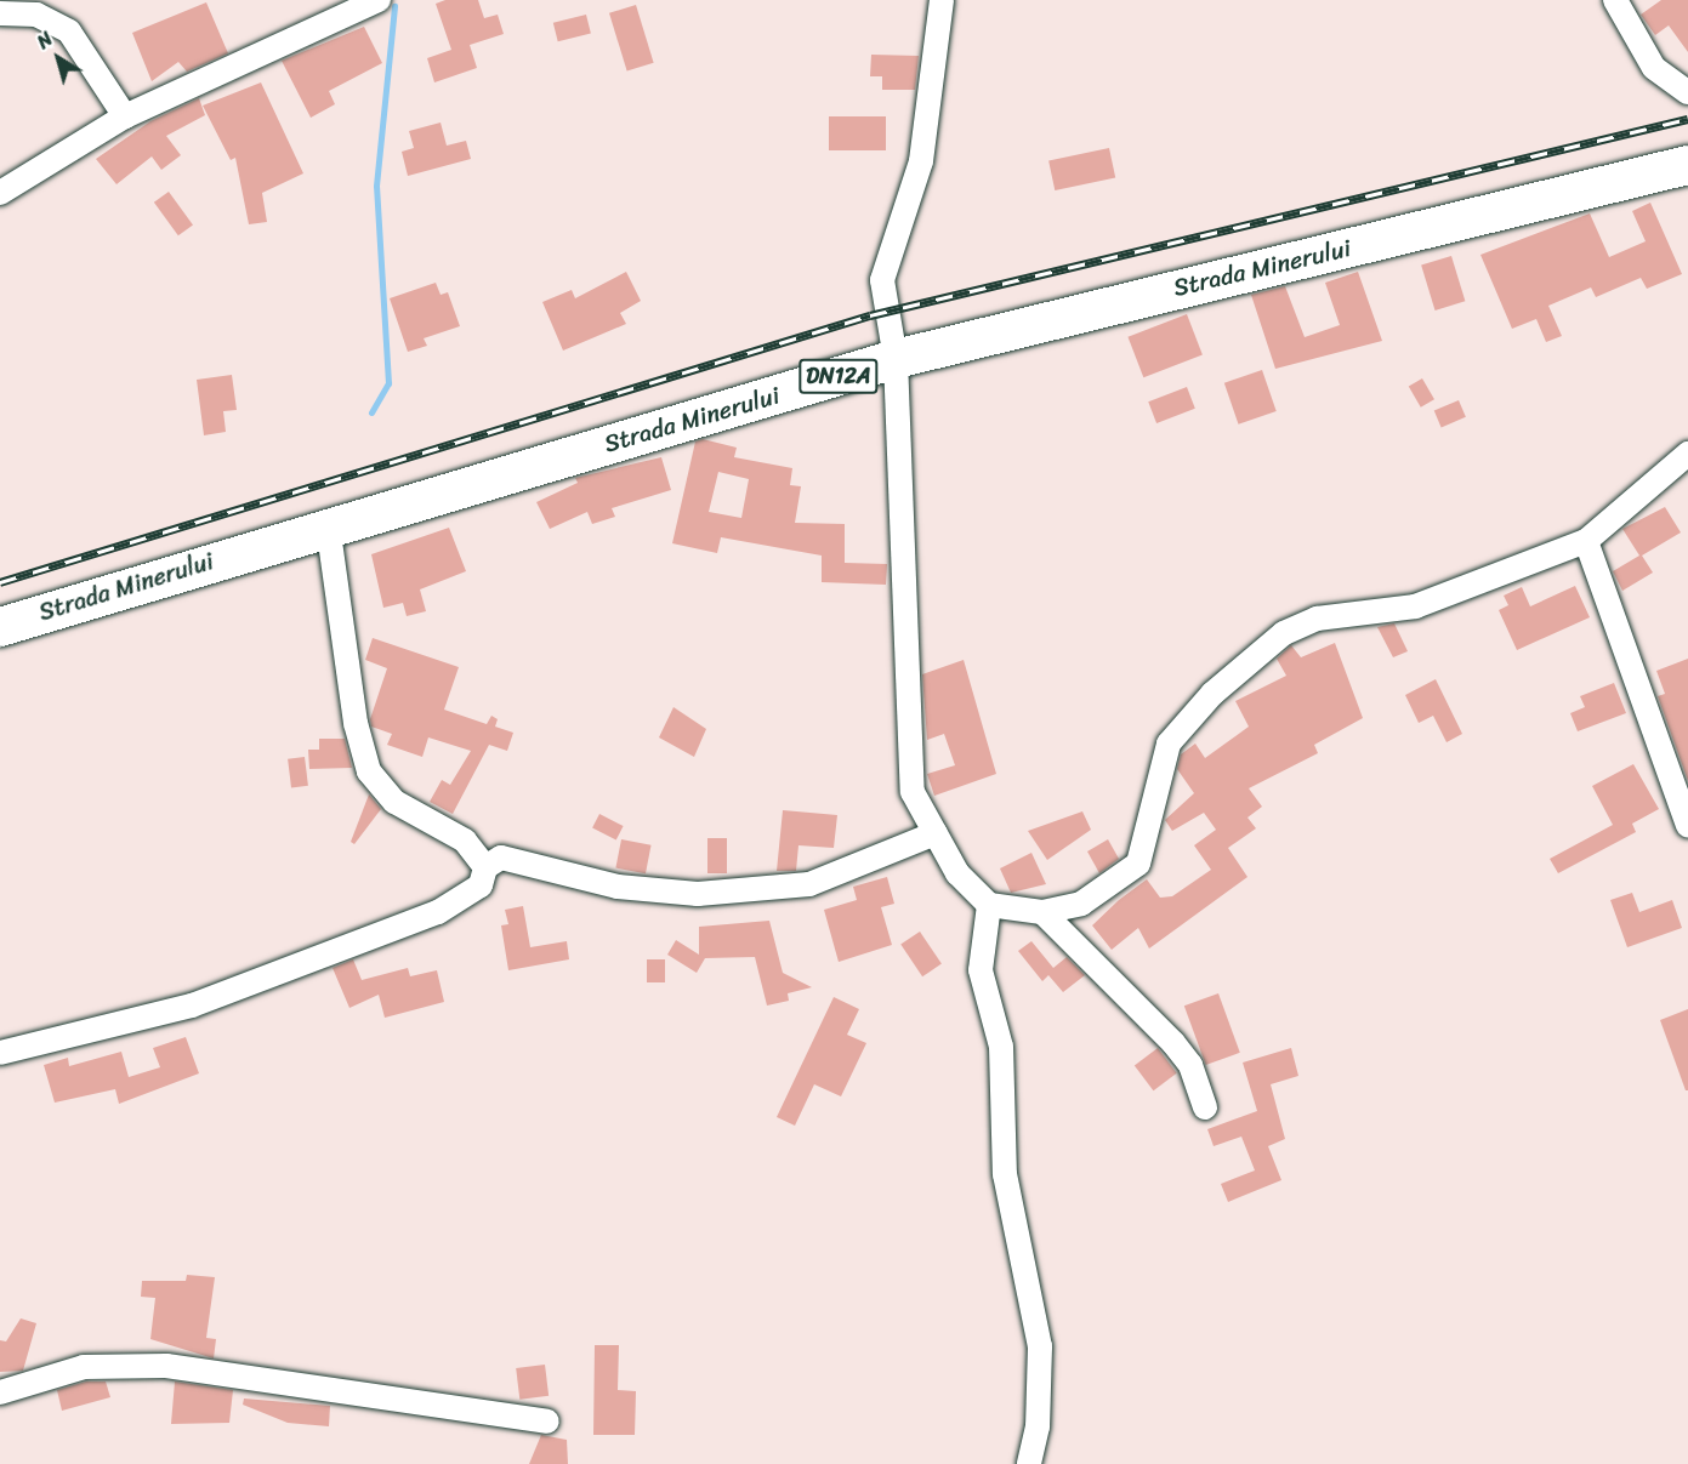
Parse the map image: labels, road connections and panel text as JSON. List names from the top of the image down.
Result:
{
  "streets": {
    "main road": ["Strada Minerului", "DN12A"]
  },
  "north": "top left"
}
